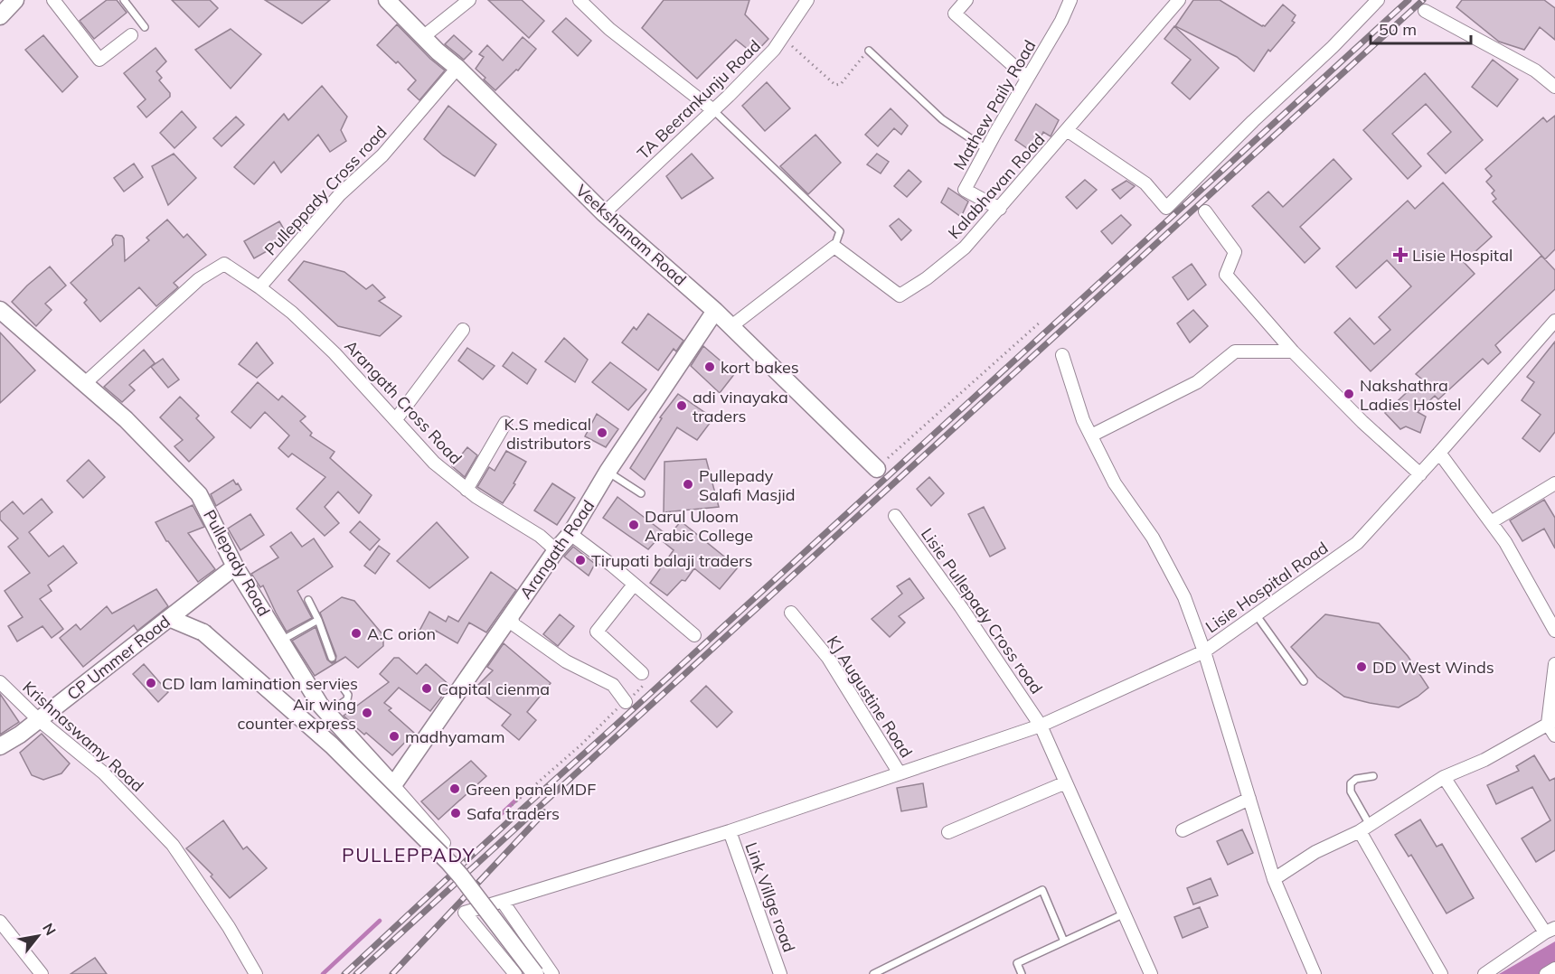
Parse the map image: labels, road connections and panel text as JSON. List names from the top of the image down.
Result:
{
  "streets": {
    "street": [
      "TA Beerankunju Road",
      "Mathew Paily Road",
      "Kalabhavan Road",
      "Pulleppady Cross road",
      "Veekshanam Road",
      "Arangath Cross Road",
      "Arangath Road",
      "Pullepady Road",
      "Lisie Hospital Road",
      "Lisie Pullepady Cross road",
      "CP Ummer Road",
      "KJ Augustine Road",
      "Krishnaswamy Road",
      "Link Villge road"
    ]
  },
  "crossings": [
    ["TA Beerankunju Road", "Veekshanam Road"],
    ["Mathew Paily Road", "Kalabhavan Road"],
    ["Pulleppady Cross road", "Veekshanam Road"],
    ["Pulleppady Cross road", "Arangath Cross Road"],
    ["Veekshanam Road", "Arangath Road"],
    ["Arangath Cross Road", "Arangath Road"],
    ["Arangath Road", "Pullepady Road"],
    ["Pullepady Road", "CP Ummer Road"],
    ["CP Ummer Road", "Krishnaswamy Road"]
  ],
  "districts": ["PULLEPPADY"],
  "places": {
    "health": ["Lisie Hospital"],
    "other": [
      "kort bakes",
      "Nakshathra Ladies Hostel",
      "adi vinayaka traders",
      "K.S medical distributors",
      "Pullepady Salafi Masjid",
      "Darul Uloom Arabic College",
      "Tirupati balaji traders",
      "A.C orion",
      "DD West Winds",
      "CD lam lamination servies",
      "Capital cienma",
      "Air wing counter express",
      "madhyamam",
      "Green panel MDF",
      "Safa traders"
    ]
  },
  "scale_bar": "50 m",
  "north": "top right"
}
